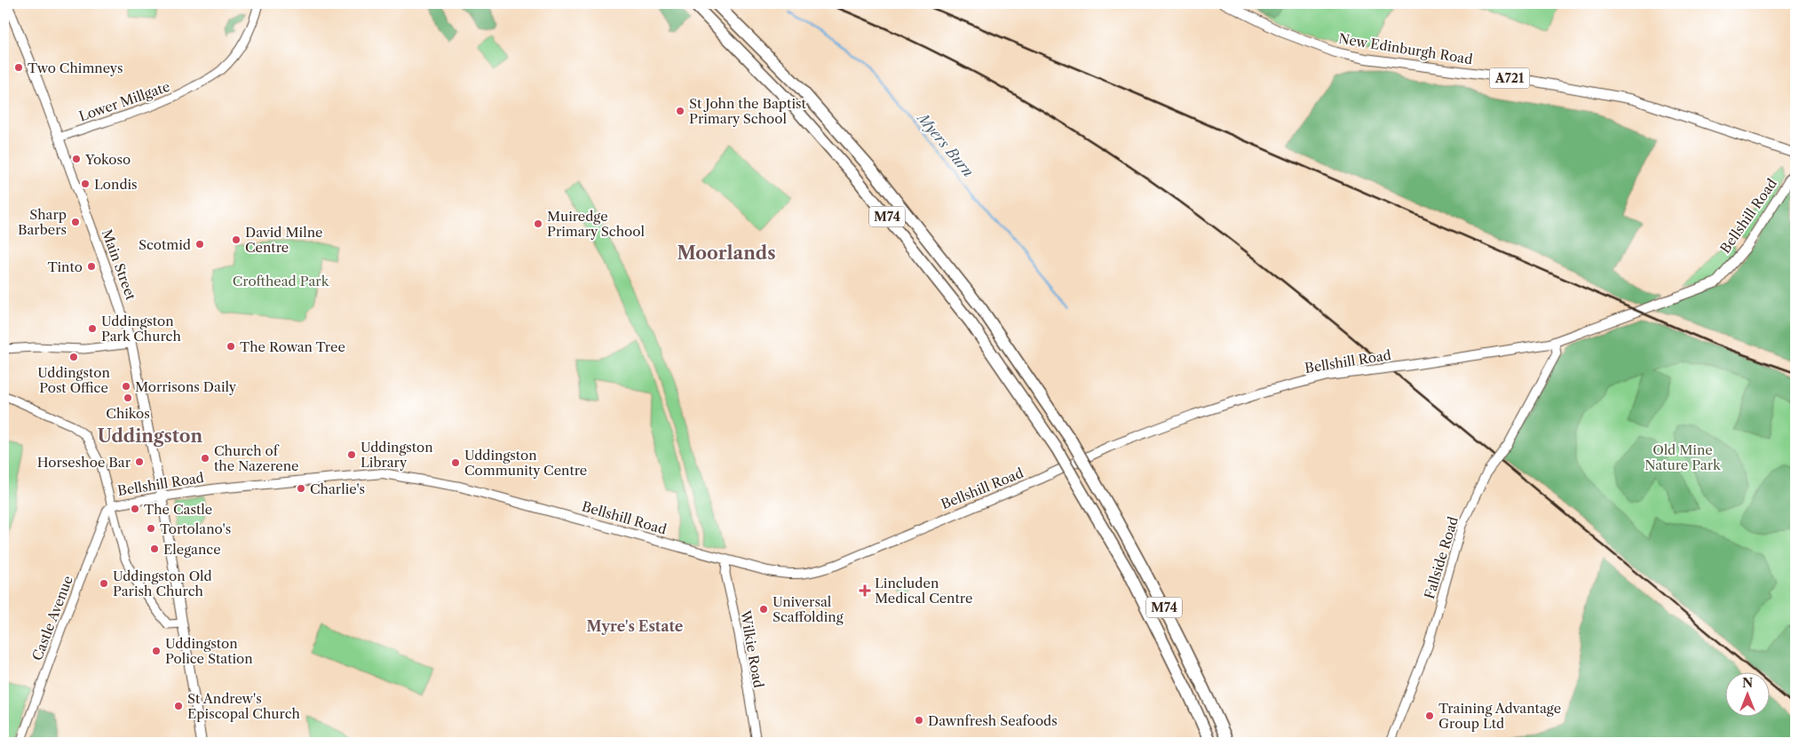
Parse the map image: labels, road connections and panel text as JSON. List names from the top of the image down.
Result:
{
  "streets": {
    "highway": ["M74"],
    "main road": [
      "New Edinburgh Road",
      "A721",
      "Bellshill Road",
      "Main Street"
    ],
    "street": [
      "Lower Millgate",
      "Fallside Road",
      "Castle Avenue",
      "Wilkie Road"
    ]
  },
  "crossings": [
    ["Lower Millgate", "Main Street"],
    ["Bellshill Road", "Main Street"],
    ["Bellshill Road", "Fallside Road"],
    ["Bellshill Road", "Castle Avenue"],
    ["Bellshill Road", "Wilkie Road"]
  ],
  "districts": ["Moorlands", "Uddingston", "Myre's Estate"],
  "water": ["Myers Burn"],
  "parks": ["Crofthead Park", "Old Mine Nature Park"],
  "places": {
    "other": [
      "Two Chimneys",
      "St John the Baptist Primary School",
      "Yokoso",
      "Londis",
      "Sharp Barbers",
      "Muiredge Primary School",
      "David Milne Centre",
      "Scotmid",
      "Tinto",
      "Uddingston Park Church",
      "The Rowan Tree",
      "Uddingston Post Office",
      "Morrisons Daily",
      "Chikos",
      "Uddingston Library",
      "Church of the Nazerene",
      "Horseshoe Bar",
      "Uddingston Community Centre",
      "Charlie's",
      "The Castle",
      "Tortolano's",
      "Elegance",
      "Uddingston Old Parish Church",
      "Universal Scaffolding",
      "Uddingston Police Station",
      "St Andrew's Episcopal Church",
      "Training Advantage Group Ltd",
      "Dawnfresh Seafoods"
    ],
    "health": ["Lincluden Medical Centre"]
  },
  "north": "top"
}
